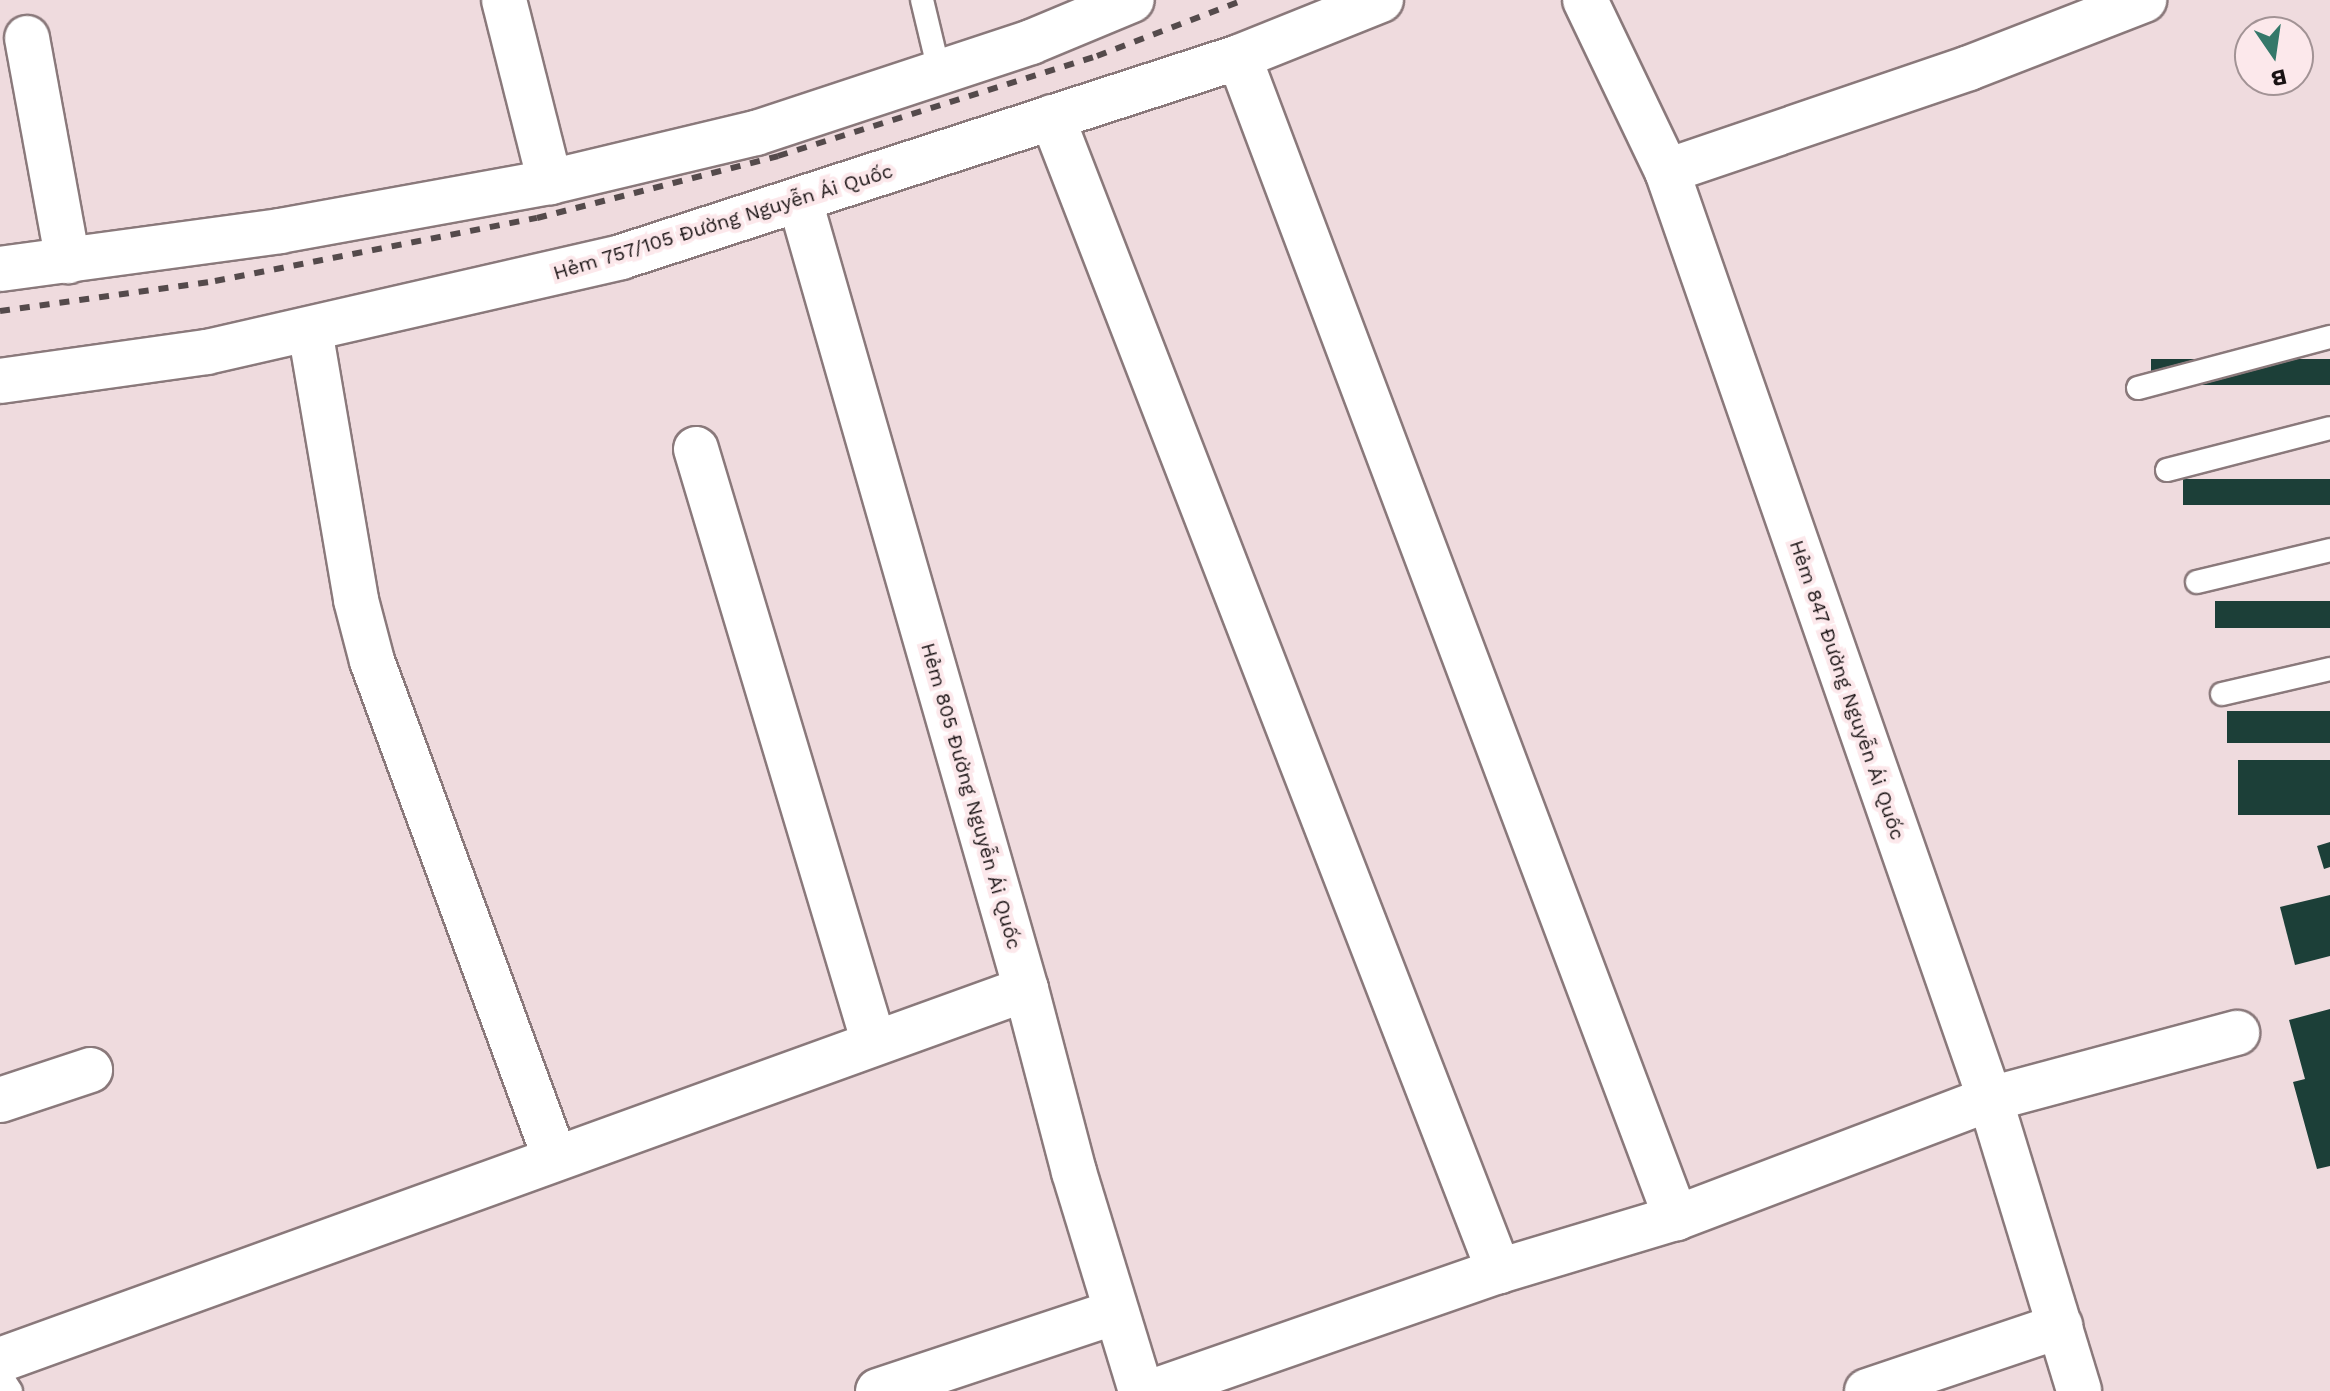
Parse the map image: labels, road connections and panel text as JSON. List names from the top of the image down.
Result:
{
  "streets": {
    "street": ["Hẻm 757/105 Đường Nguyễn Ái Quốc", "Hẻm 847 Đường Nguyễn Ái Quốc", "Hẻm 805 Đường Nguyễn Ái Quốc"]
  },
  "crossings": [
    ["Hẻm 757/105 Đường Nguyễn Ái Quốc", "Hẻm 805 Đường Nguyễn Ái Quốc"]
  ],
  "north": "bottom"
}
